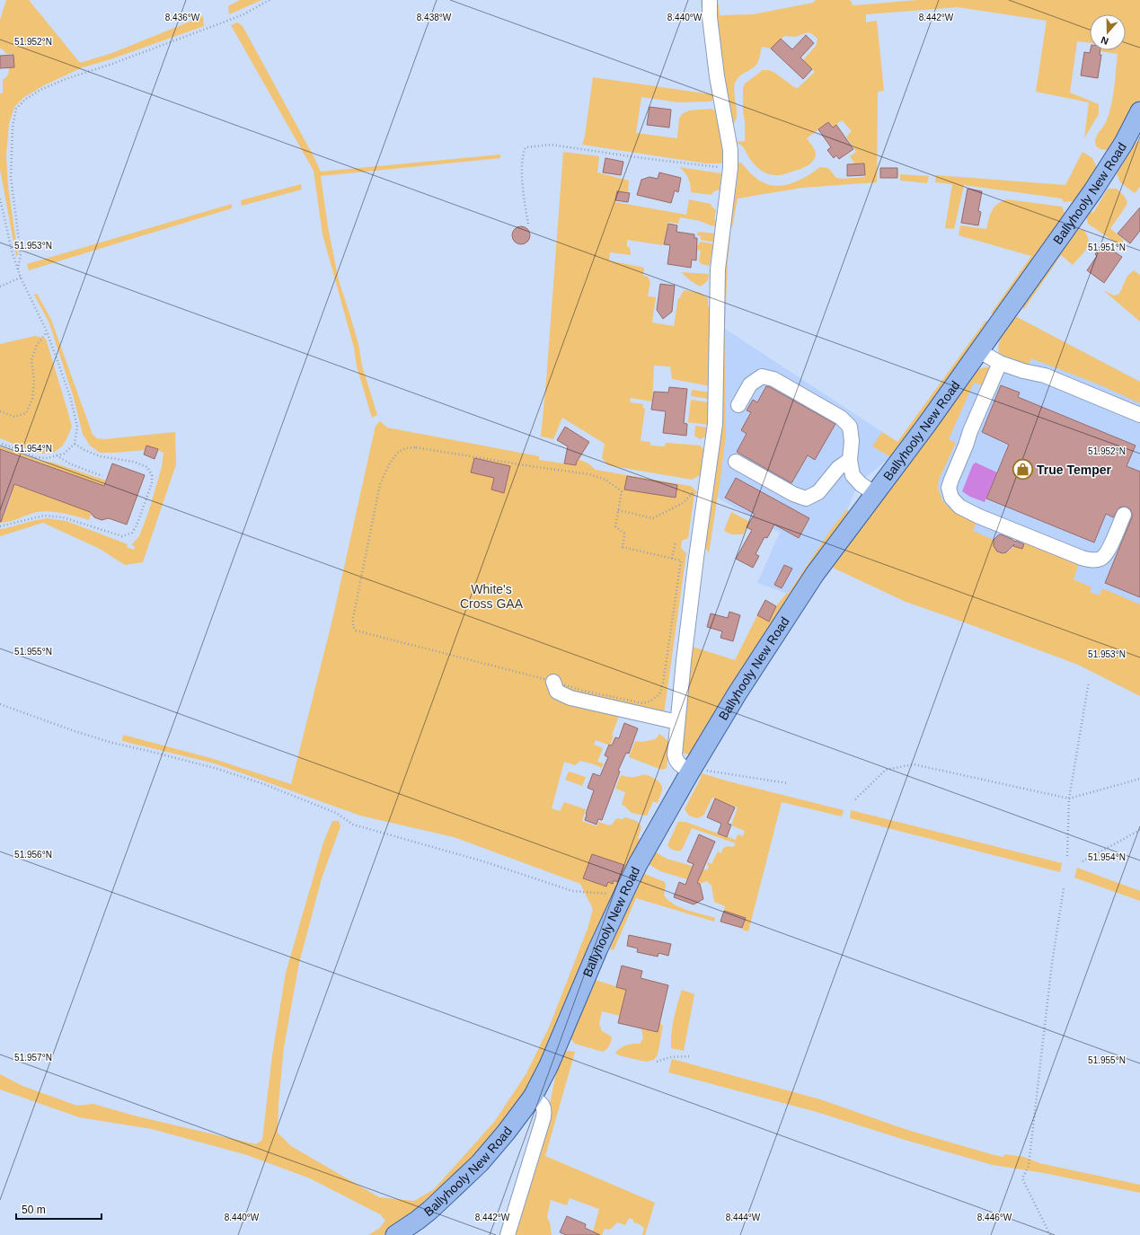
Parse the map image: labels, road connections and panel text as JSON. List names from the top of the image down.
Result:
{
  "streets": {
    "main road": ["Ballyhooly New Road"]
  },
  "parks": ["White's Cross GAA"],
  "places": {
    "shop": ["True Temper"]
  },
  "scale_bar": "50 m",
  "north": "bottom",
  "coordinates": [
    "8.440°W",
    "8.436°W",
    "8.438°W",
    "8.442°W",
    "51.952°N",
    "51.953°N",
    "51.951°N",
    "51.954°N",
    "51.955°N",
    "51.956°N",
    "51.957°N",
    "8.444°W",
    "8.446°W"
  ]
}
